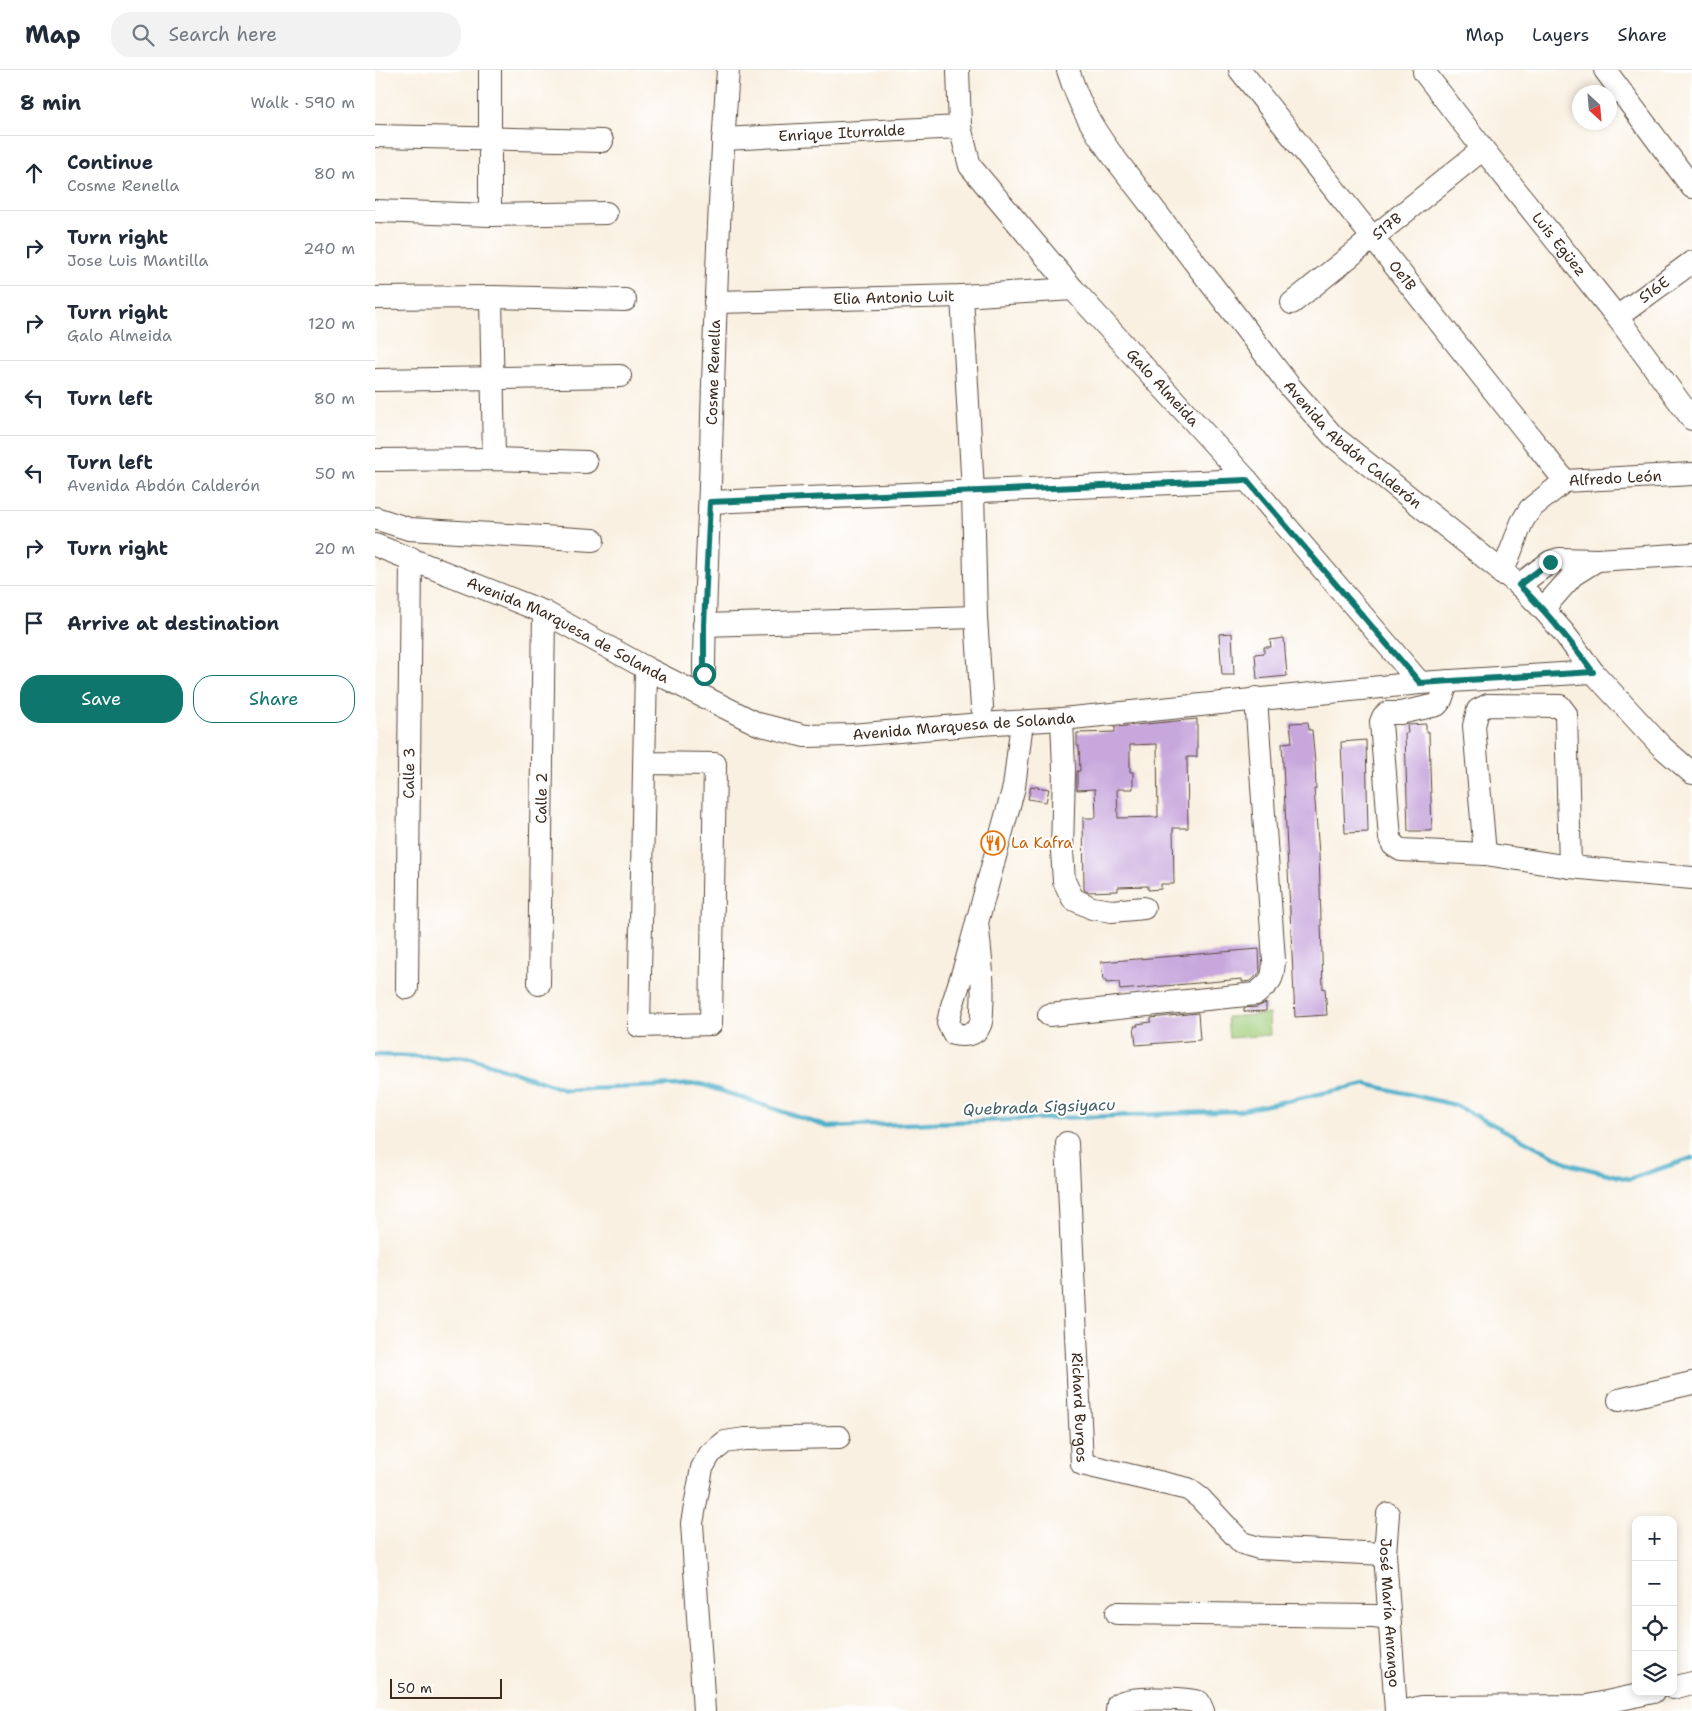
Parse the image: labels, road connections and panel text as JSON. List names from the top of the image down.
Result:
{
  "streets": {
    "street": [
      "Enrique Iturralde",
      "S17B",
      "Luis Egüez",
      "Oe1B",
      "S16E",
      "Elia Antonio Luit",
      "Cosme Renella",
      "Galo Almeida",
      "Avenida Abdón Calderón",
      "Alfredo León",
      "Avenida Marquesa de Solanda",
      "Calle 3",
      "Calle 2",
      "Richard Burgos",
      "José María Anrango"
    ]
  },
  "crossings": [
    ["Enrique Iturralde", "Cosme Renella"],
    ["Enrique Iturralde", "Galo Almeida"],
    ["S17B", "Luis Egüez"],
    ["S17B", "Oe1B"],
    ["Luis Egüez", "S16E"],
    ["Oe1B", "Alfredo León"],
    ["Elia Antonio Luit", "Cosme Renella"],
    ["Elia Antonio Luit", "Galo Almeida"],
    ["Galo Almeida", "Avenida Marquesa de Solanda"],
    ["Avenida Abdón Calderón", "Alfredo León"],
    ["Avenida Abdón Calderón", "Avenida Marquesa de Solanda"],
    ["Avenida Marquesa de Solanda", "Calle 3"],
    ["Avenida Marquesa de Solanda", "Calle 2"],
    ["Richard Burgos", "José María Anrango"]
  ],
  "water": ["Quebrada Sigsiyacu"],
  "places": {
    "restaurant": ["La Kafra"]
  },
  "scale_bar": "50 m",
  "north": "bottom right",
  "page": {
    "header": "Map",
    "search": "Search here",
    "nav": ["Map", "Layers", "Share"],
    "heading": ["8 min", "Walk · 590 m"],
    "list": [
      ["Continue", "Cosme Renella", "80 m"],
      ["Turn right", "Jose Luis Mantilla", "240 m"],
      ["Turn right", "Galo Almeida", "120 m"],
      ["Turn left", "80 m"],
      ["Turn left", "Avenida Abdón Calderón", "50 m"],
      ["Turn right", "20 m"],
      "Arrive at destination"
    ],
    "buttons": ["Save", "Share"],
    "map_buttons": ["+", "−"],
    "scale": "50 m"
  }
}
